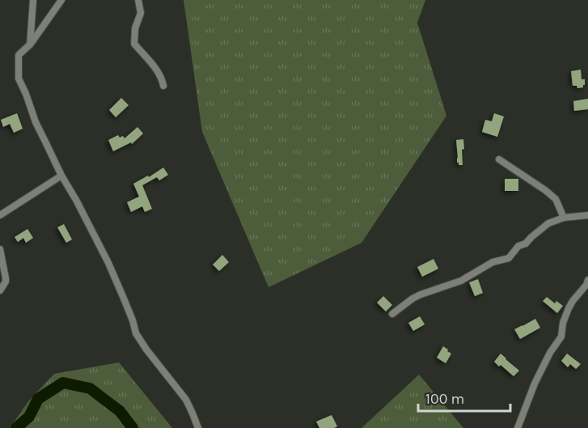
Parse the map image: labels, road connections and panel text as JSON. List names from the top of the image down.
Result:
{
  "scale_bar": "100 m"
}
